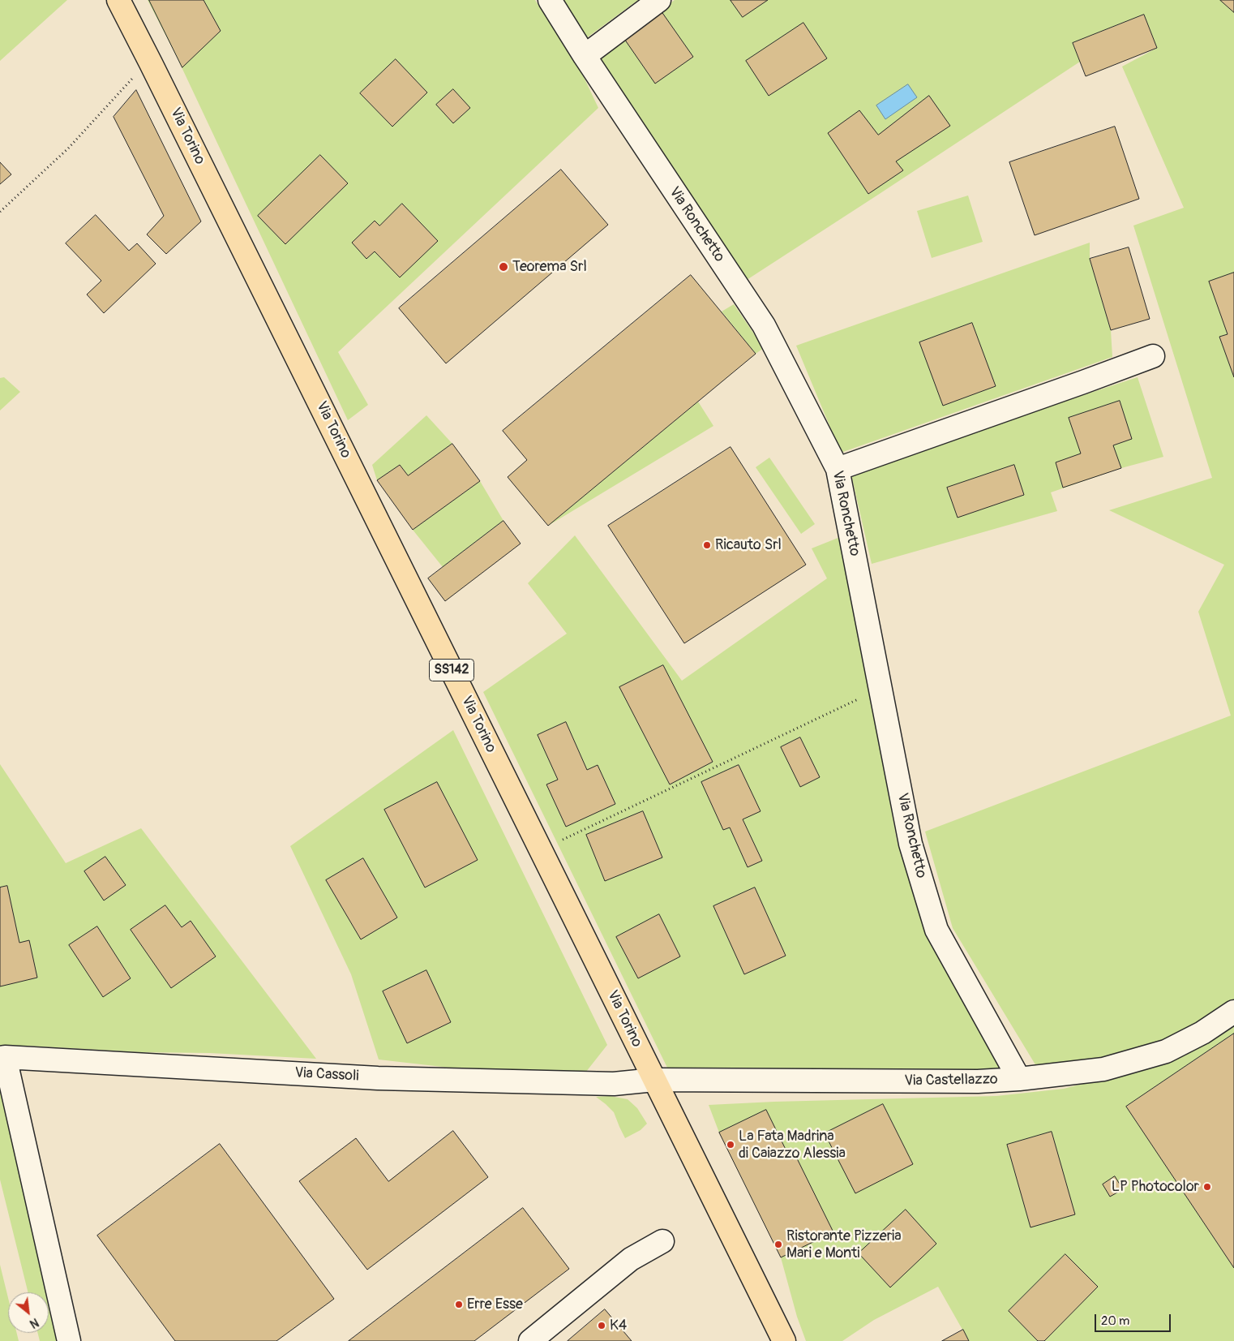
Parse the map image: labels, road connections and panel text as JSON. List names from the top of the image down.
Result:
{
  "streets": {
    "main road": ["Via Torino", "SS142"],
    "street": ["Via Ronchetto", "Via Cassoli", "Via Castellazzo"]
  },
  "crossings": [
    ["Via Torino", "Via Cassoli"],
    ["Via Torino", "Via Castellazzo"],
    ["Via Ronchetto", "Via Castellazzo"],
    ["Via Cassoli", "Via Castellazzo"]
  ],
  "places": [
    "Teorema Srl",
    "Ricauto Srl",
    "La Fata Madrina di Caiazzo Alessia",
    "LP Photocolor",
    "Ristorante Pizzeria Mari e Monti",
    "Erre Esse",
    "K4"
  ],
  "scale_bar": "20 m",
  "north": "bottom right"
}
